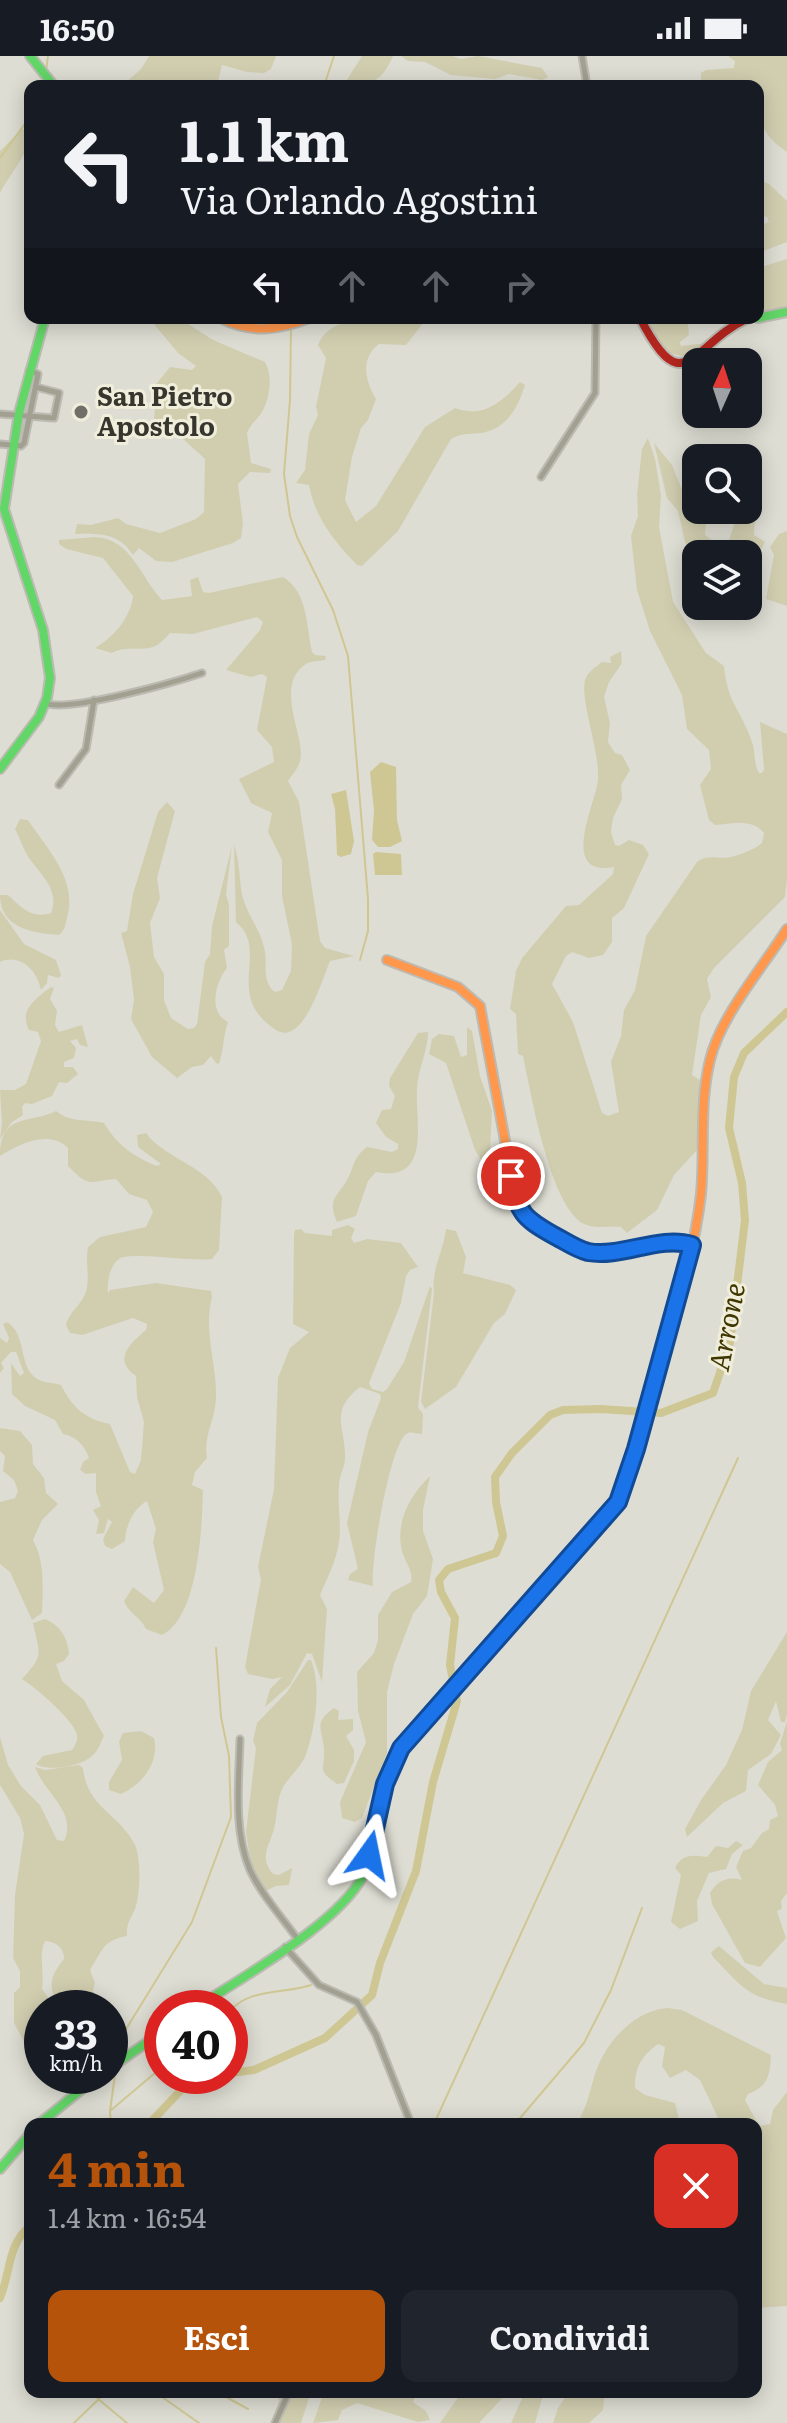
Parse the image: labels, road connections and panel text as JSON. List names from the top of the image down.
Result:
{
  "water": ["Arrone"],
  "places": ["San Pietro Apostolo"],
  "north": "top",
  "page": {
    "status": "16:50",
    "turn": ["1.1 km", "Via Orlando Agostini"],
    "speed": "33 km/h",
    "limit": "40",
    "heading": ["4 min", "1.4 km · 16:54"],
    "buttons": ["Esci", "Condividi"]
  }
}
